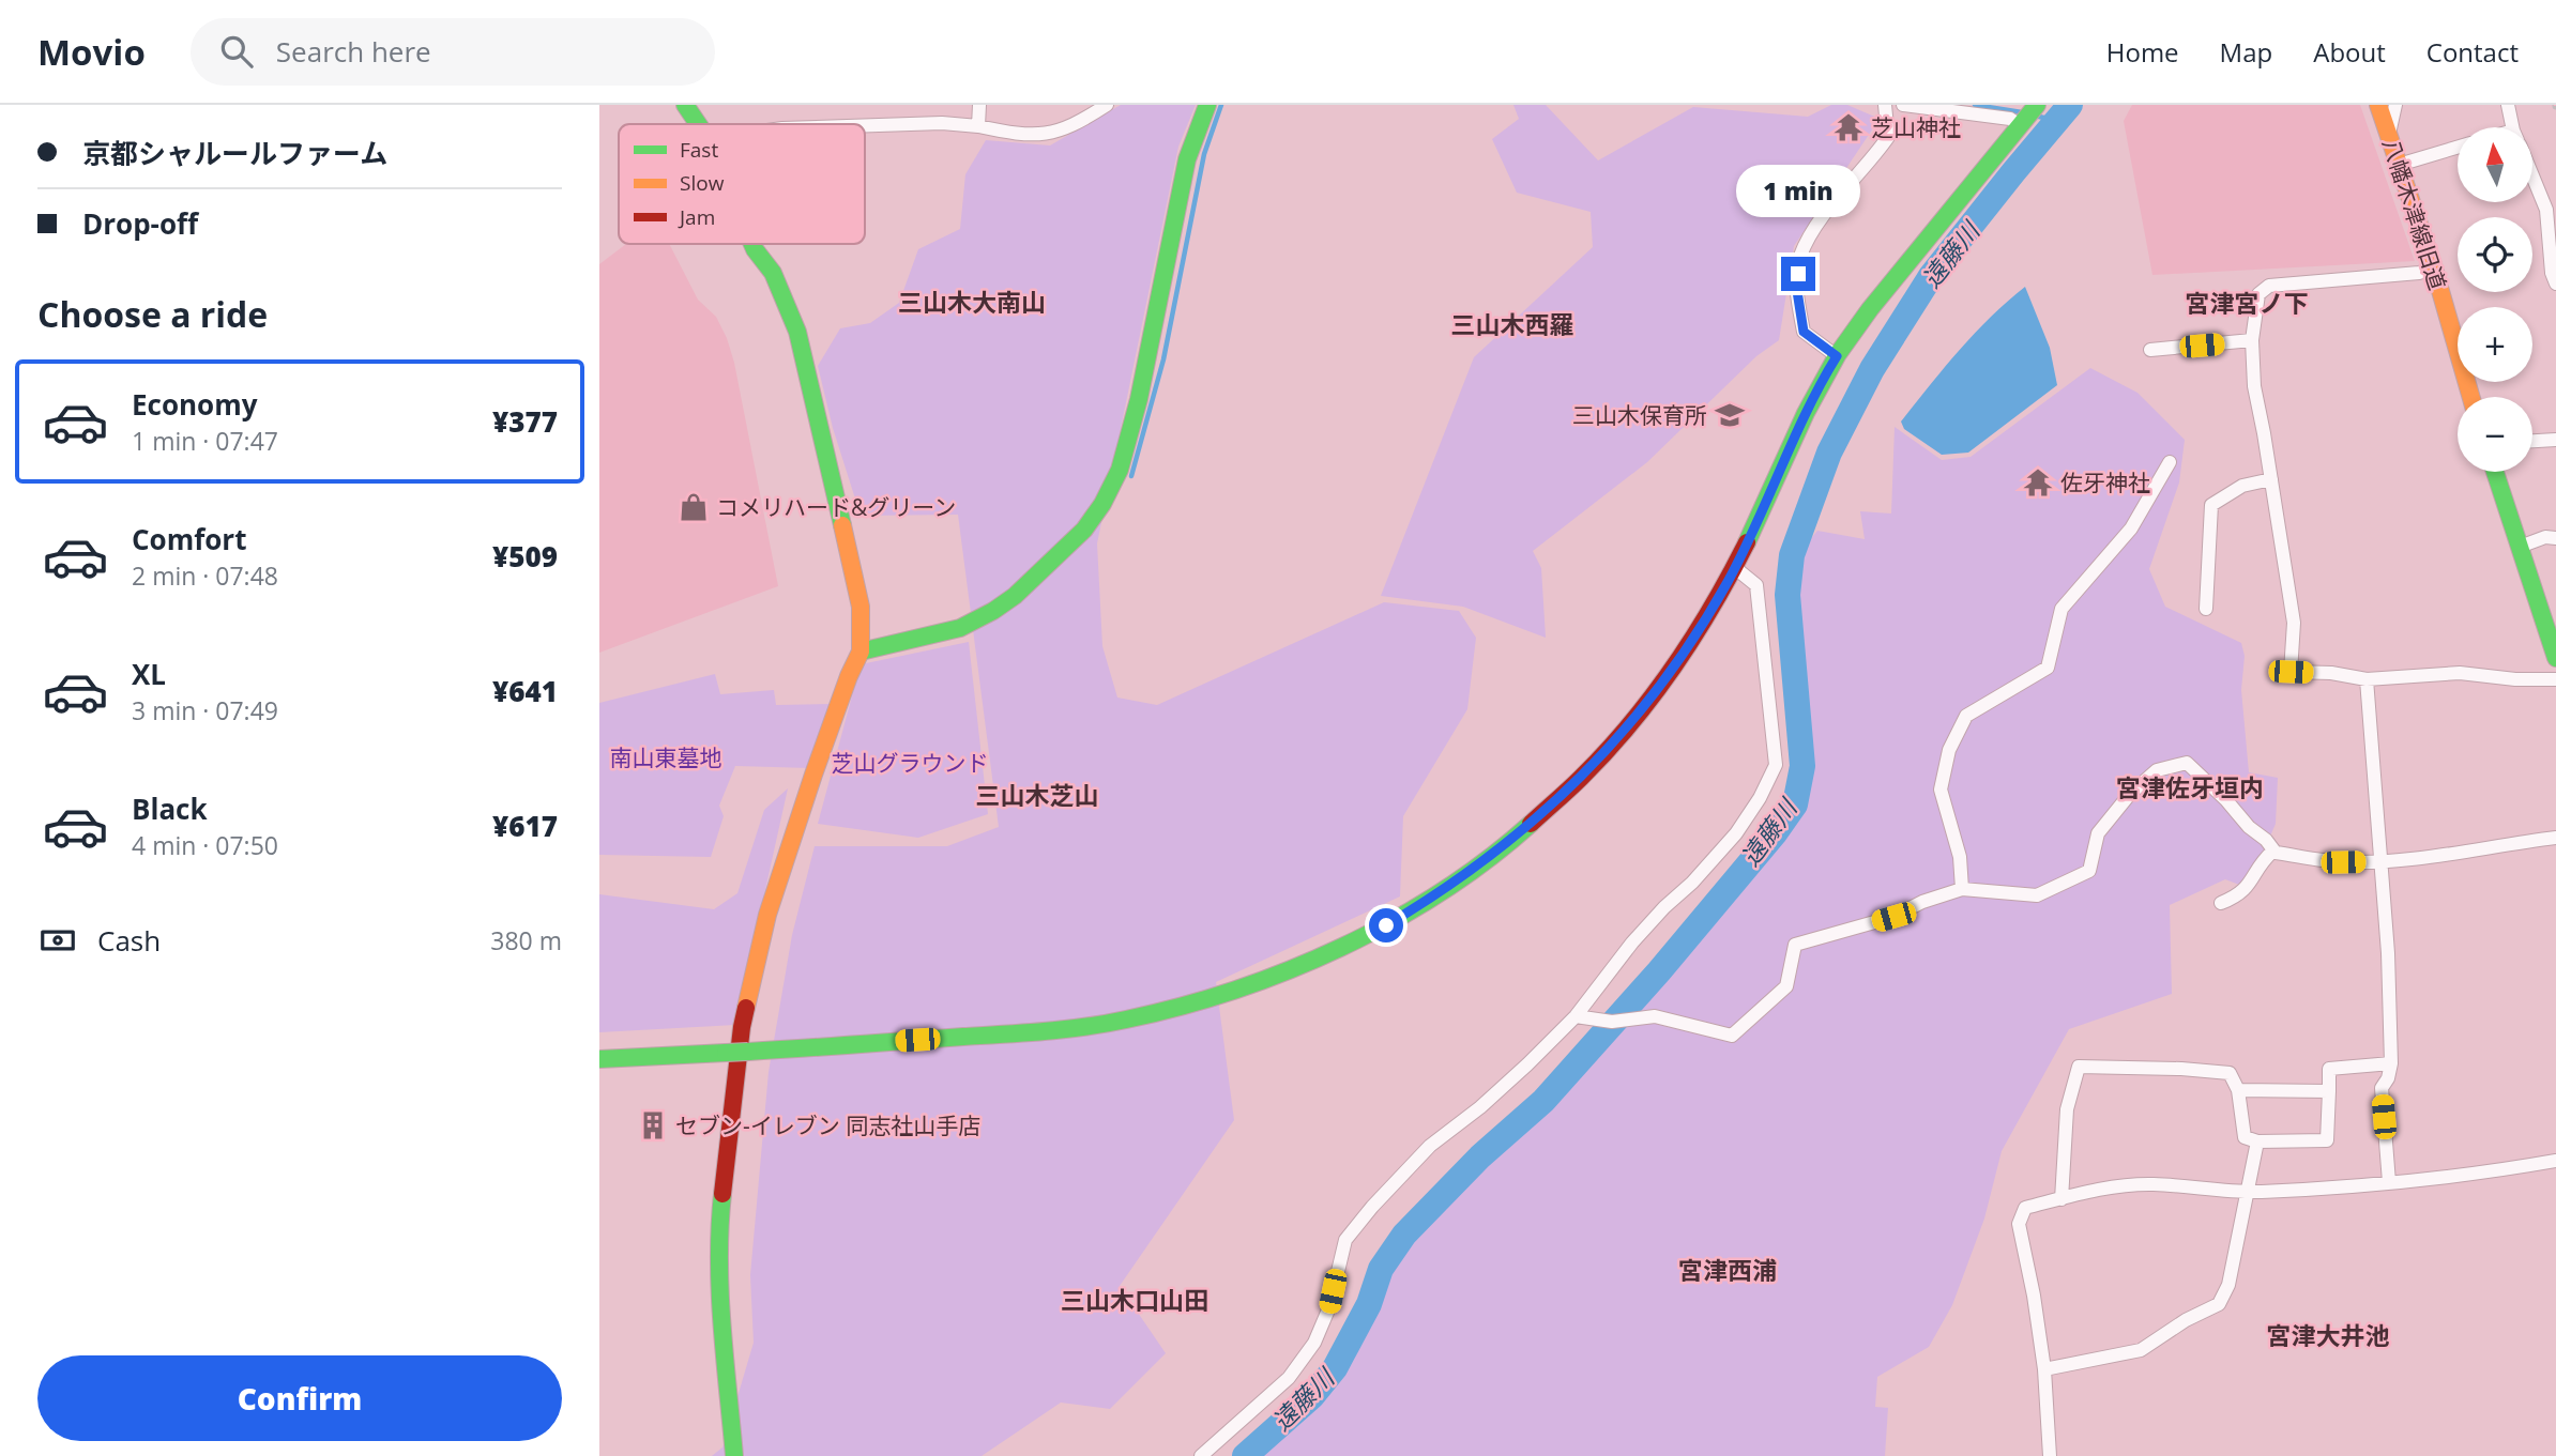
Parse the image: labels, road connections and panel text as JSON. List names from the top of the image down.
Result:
{
  "streets": {
    "street": ["八幡木津線旧道"]
  },
  "districts": [
    "三山木大南山",
    "宮津宮ノ下",
    "三山木西羅",
    "宮津佐牙垣内",
    "三山木芝山",
    "宮津西浦",
    "三山木口山田",
    "宮津大井池"
  ],
  "water": ["遠藤川"],
  "parks": ["南山東墓地", "芝山グラウンド"],
  "places": {
    "temple": ["芝山神社", "佐牙神社"],
    "school or university": ["三山木保育所"],
    "shop": ["コメリハード&グリーン"],
    "building": ["セブン-イレブン 同志社山手店"]
  },
  "legend": ["Fast", "Slow", "Jam"],
  "north": "top",
  "page": {
    "header": "Movio",
    "search": "Search here",
    "nav": [
      "Home",
      "Map",
      "About",
      "Contact"
    ],
    "banner": ["京都シャルールファーム", "Drop-off"],
    "map_buttons": ["+", "−"],
    "bubble": "1 min",
    "heading": "Choose a ride",
    "list": [
      {
        "name": "Economy",
        "note": "1 min · 07:47",
        "value": "¥377"
      },
      {
        "name": "Comfort",
        "note": "2 min · 07:48",
        "value": "¥509"
      },
      {
        "name": "XL",
        "note": "3 min · 07:49",
        "value": "¥641"
      },
      {
        "name": "Black",
        "note": "4 min · 07:50",
        "value": "¥617"
      }
    ],
    "pay": ["Cash", "380 m"],
    "buttons": "Confirm"
  }
}
